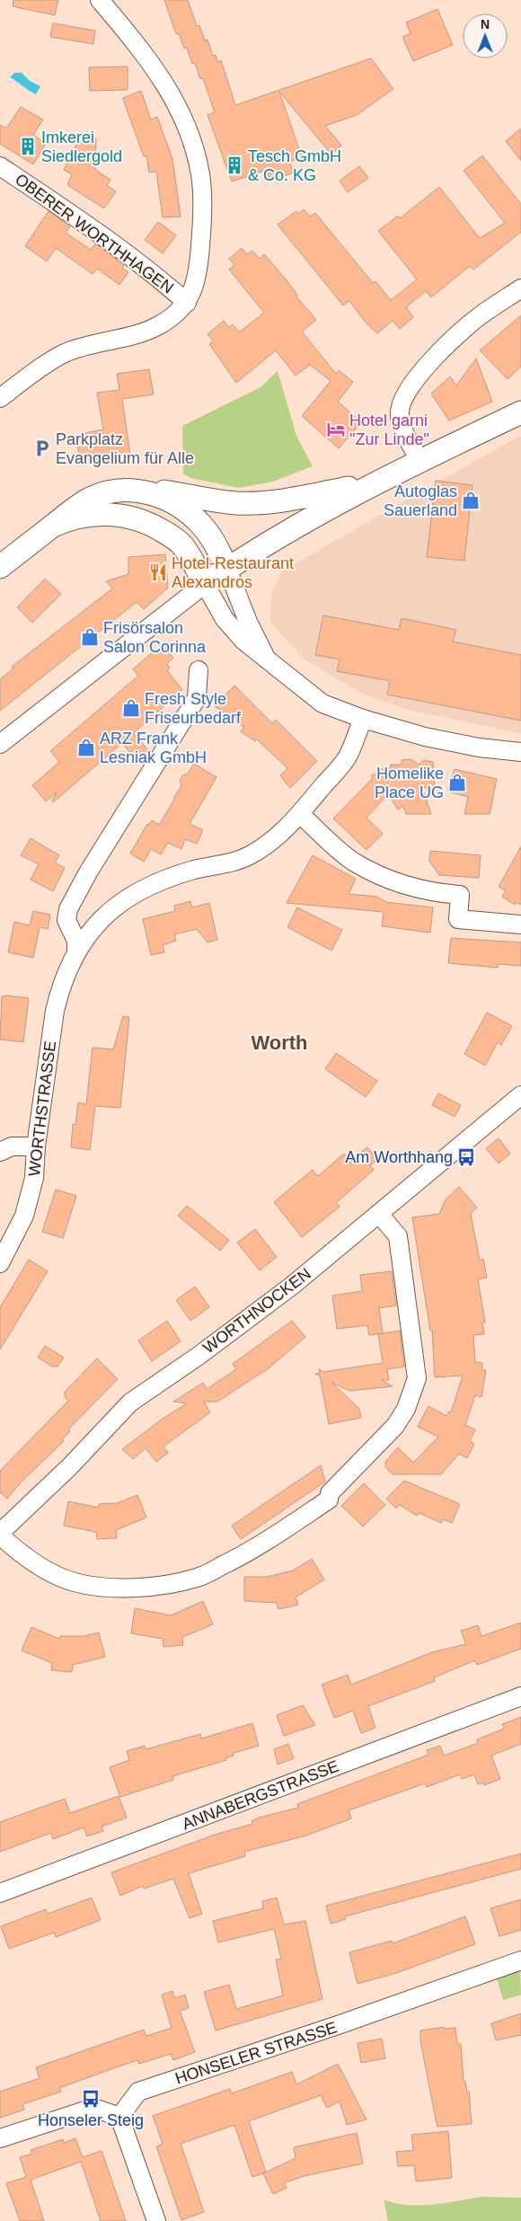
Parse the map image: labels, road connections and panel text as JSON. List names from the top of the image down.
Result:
{
  "streets": {
    "street": [
      "OBERER WORTHHAGEN",
      "WORTHSTRASSE",
      "WORTHNOCKEN",
      "ANNABERGSTRASSE",
      "HONSELER STRASSE"
    ]
  },
  "districts": ["Worth"],
  "places": {
    "building": ["Imkerei Siedlergold", "Tesch GmbH & Co. KG"],
    "hotel": ["Hotel garni \"Zur Linde\""],
    "parking": ["Parkplatz Evangelium für Alle"],
    "shop": [
      "Autoglas Sauerland",
      "Frisörsalon Salon Corinna",
      "Fresh Style Friseurbedarf",
      "ARZ Frank Lesniak GmbH",
      "Homelike Place UG"
    ],
    "restaurant": ["Hotel-Restaurant Alexandros"],
    "bus stop": ["Am Worthhang", "Honseler Steig"]
  },
  "north": "top"
}
